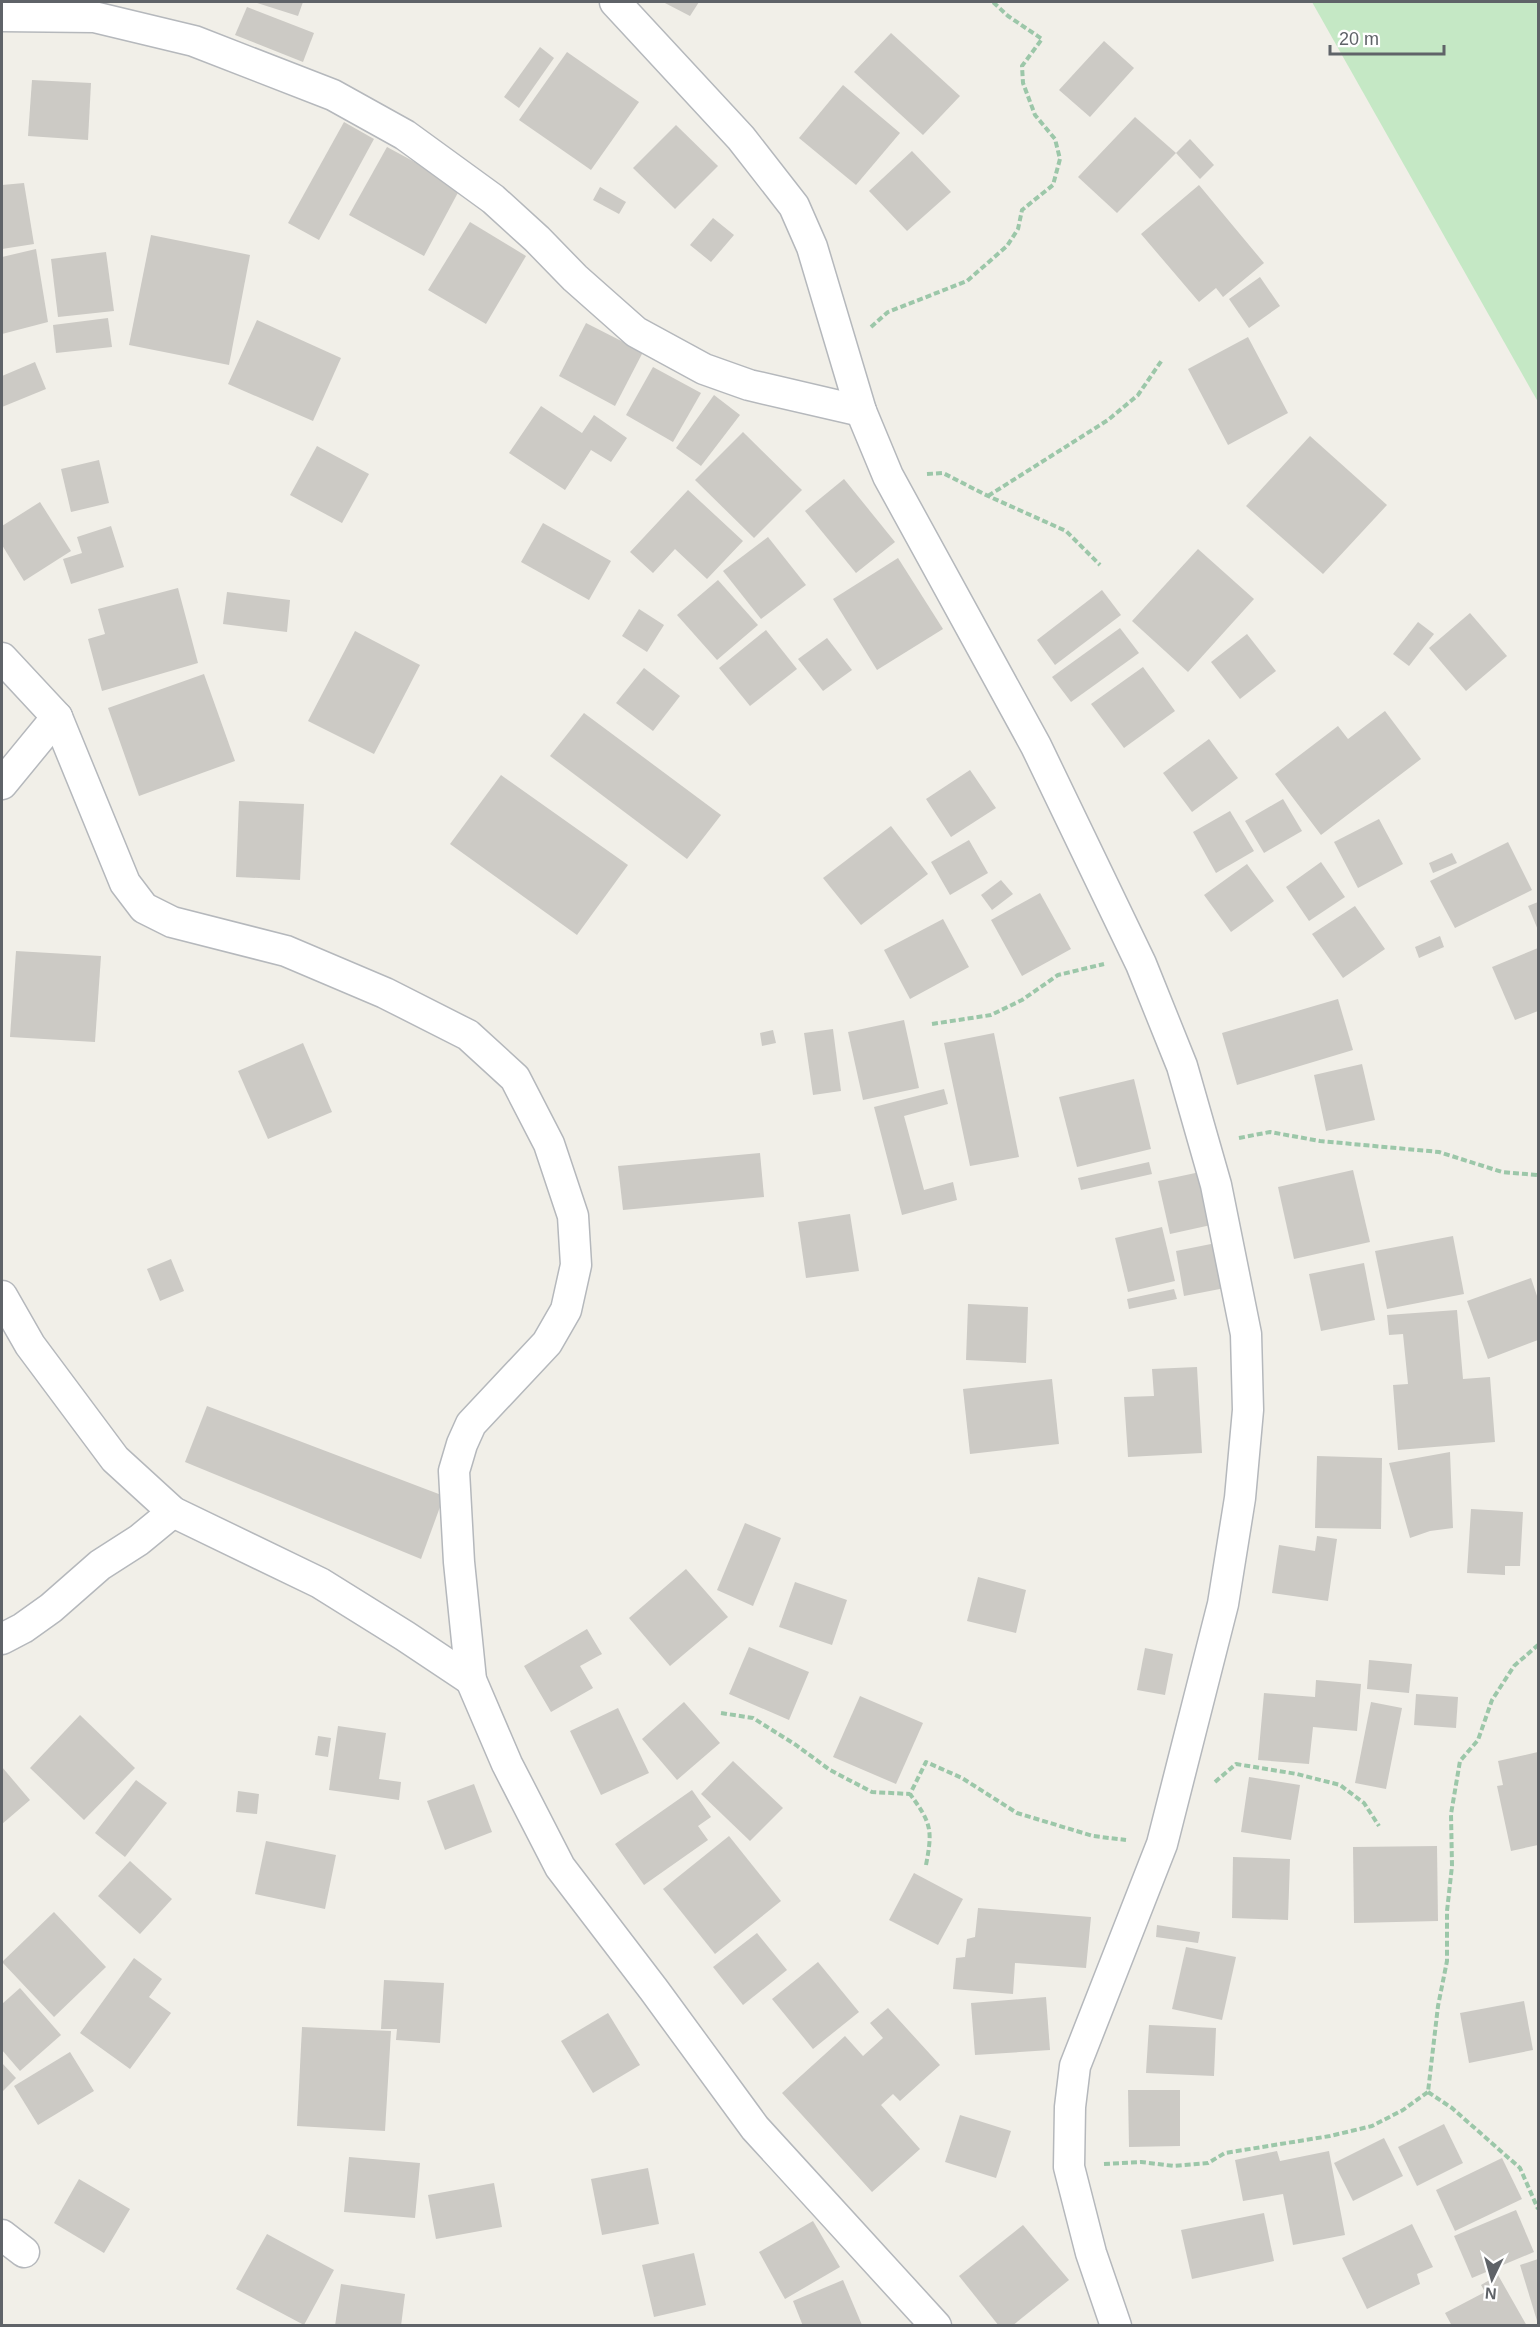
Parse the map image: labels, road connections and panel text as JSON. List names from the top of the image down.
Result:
{
  "scale_bar": "20 m",
  "north": "bottom"
}
